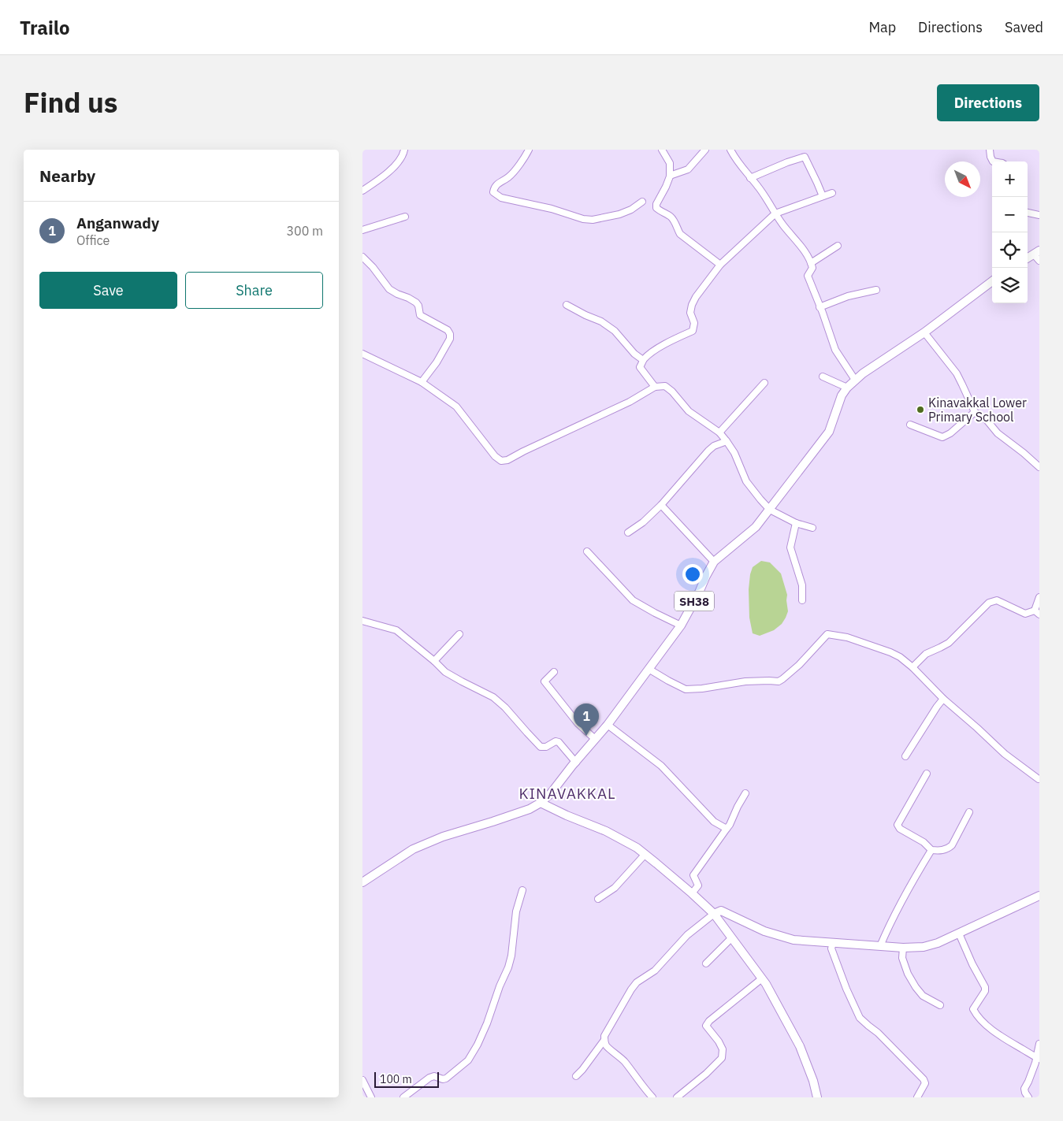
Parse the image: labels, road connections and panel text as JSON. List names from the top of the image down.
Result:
{
  "streets": {
    "main road": ["SH38"]
  },
  "districts": ["KINAVAKKAL"],
  "places": ["Kinavakkal Lower Primary School"],
  "scale_bar": "100 m",
  "north": "bottom right",
  "page": {
    "header": "Trailo",
    "nav": ["Map", "Directions", "Saved"],
    "title": "Find us",
    "buttons": [
      "Directions",
      ["Save", "Share"]
    ],
    "heading": "Nearby",
    "map_buttons": ["+", "−"],
    "list": [
      {
        "mark": "1",
        "name": "Anganwady",
        "note": "Office",
        "value": "300 m"
      }
    ],
    "pins": "1",
    "scale": "100 m"
  }
}
